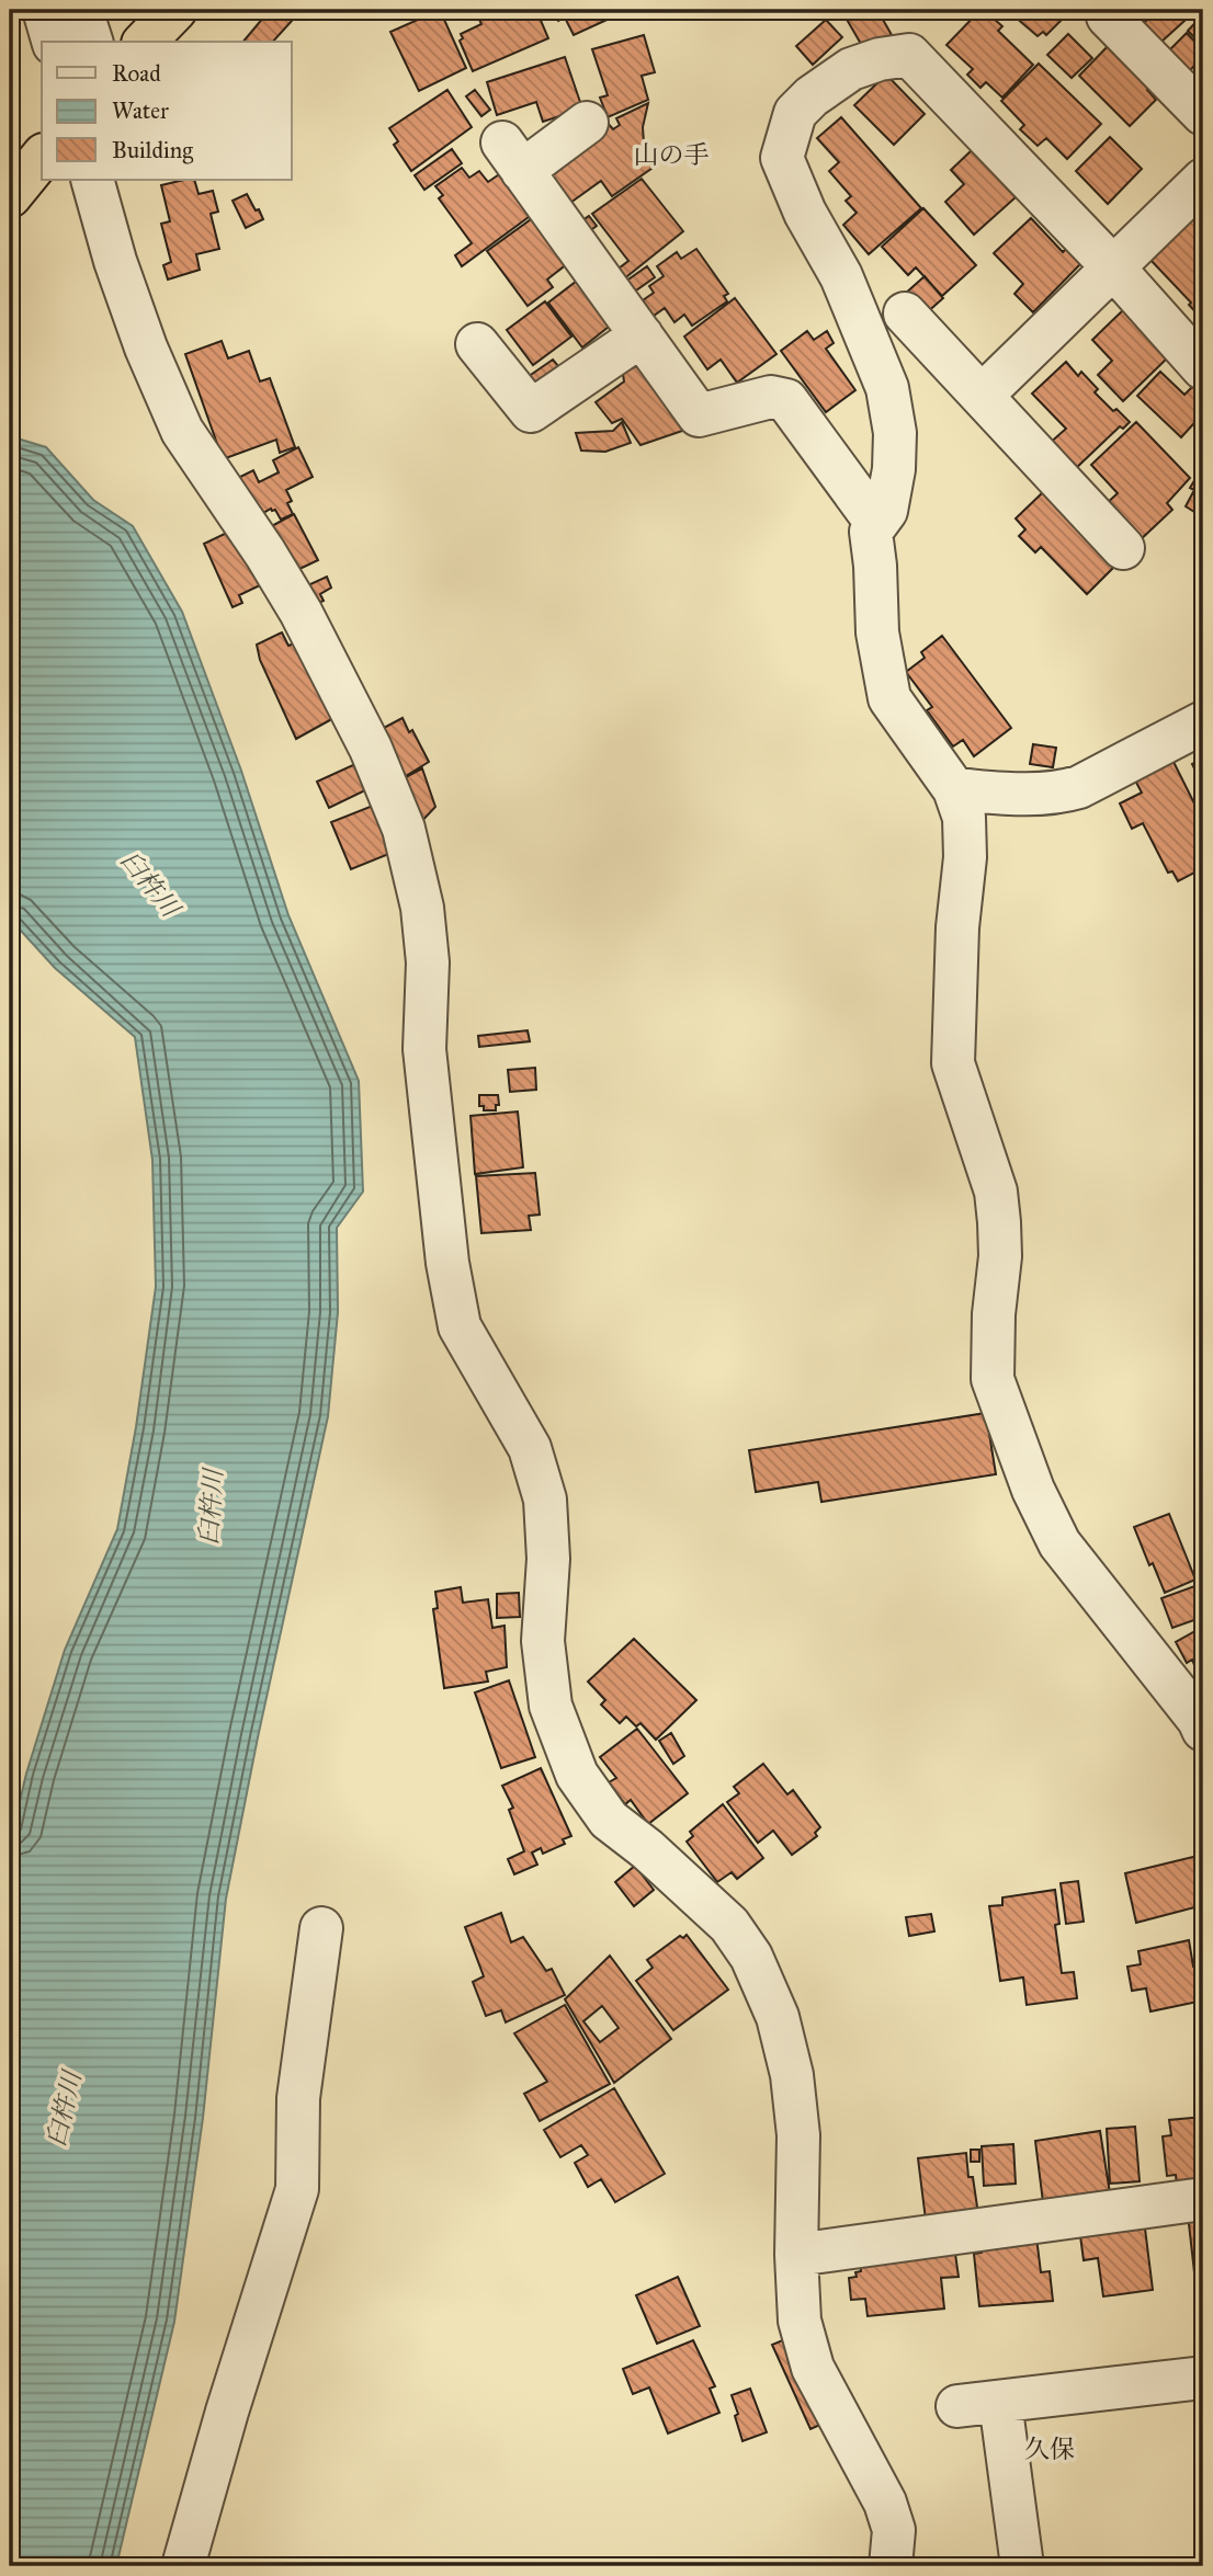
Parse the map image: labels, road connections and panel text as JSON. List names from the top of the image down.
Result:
{
  "districts": ["山の手", "久保"],
  "water": ["臼杵川"],
  "legend": ["Road", "Water", "Building"]
}
